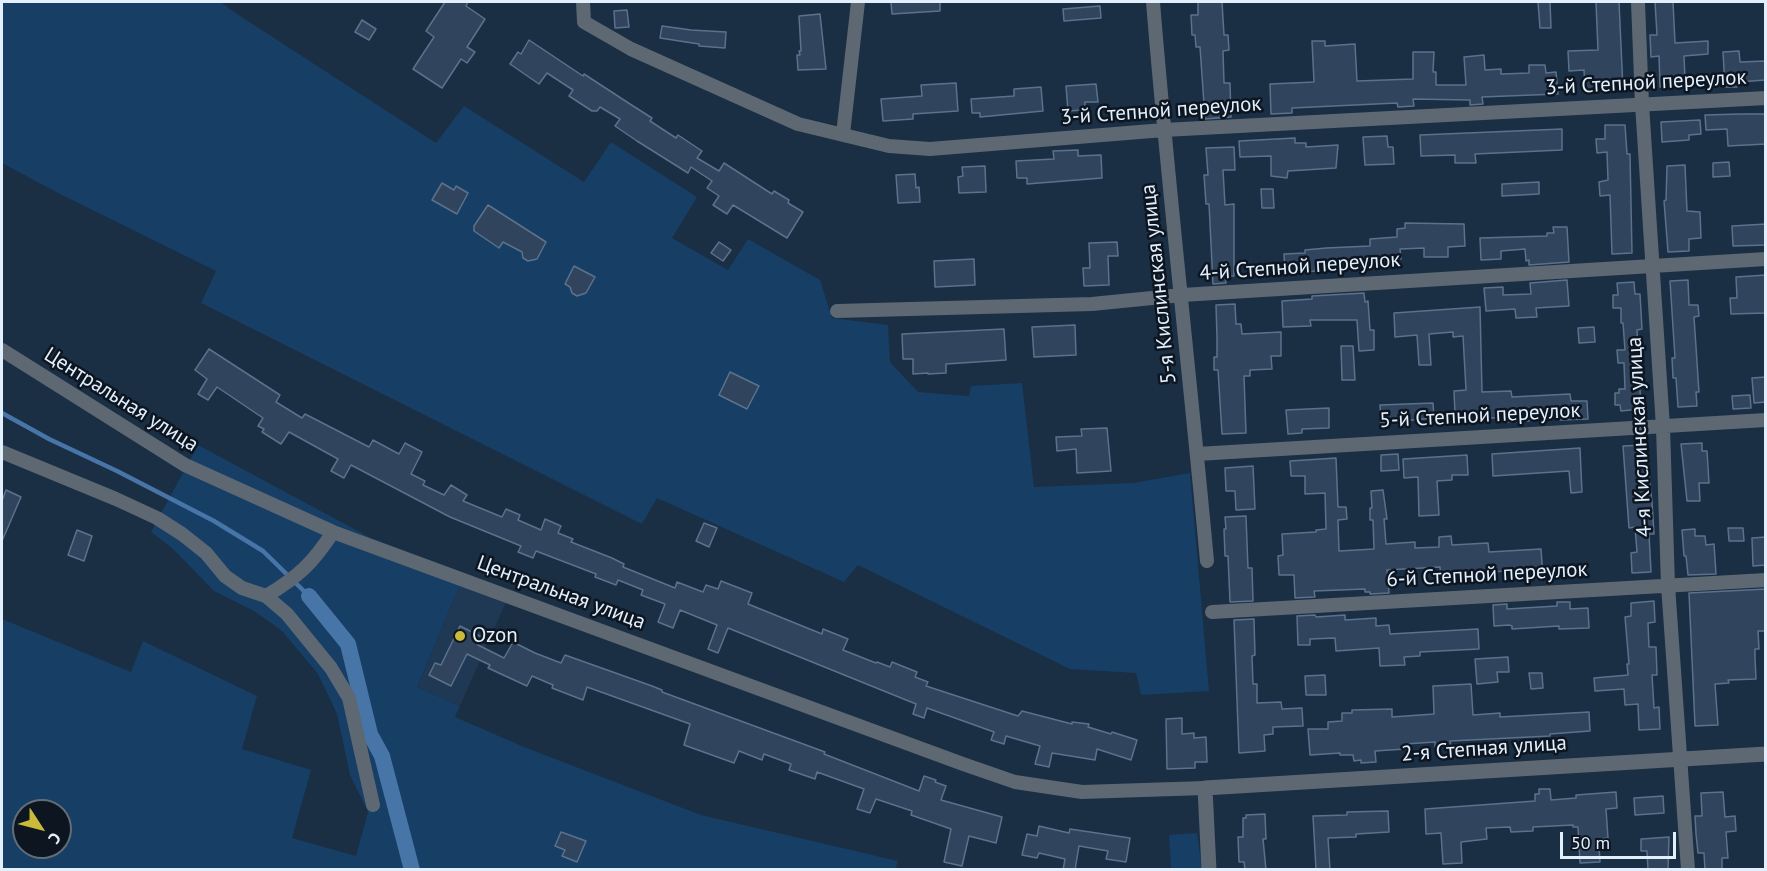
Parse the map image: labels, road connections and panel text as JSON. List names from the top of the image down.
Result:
{
  "streets": {
    "street": [
      "3-й Степной переулок",
      "4-й Степной переулок",
      "5-я Кислинская улица",
      "Центральная улица",
      "5-й Степной переулок",
      "4-я Кислинская улица",
      "6-й Степной переулок",
      "2-я Степная улица"
    ]
  },
  "crossings": [
    ["3-й Степной переулок", "5-я Кислинская улица"],
    ["3-й Степной переулок", "4-я Кислинская улица"],
    ["4-й Степной переулок", "5-я Кислинская улица"],
    ["4-й Степной переулок", "4-я Кислинская улица"],
    ["5-я Кислинская улица", "5-й Степной переулок"],
    ["Центральная улица", "2-я Степная улица"],
    ["5-й Степной переулок", "4-я Кислинская улица"],
    ["4-я Кислинская улица", "6-й Степной переулок"],
    ["4-я Кислинская улица", "2-я Степная улица"]
  ],
  "places": ["Ozon"],
  "scale_bar": "50 m",
  "north": "bottom right"
}
